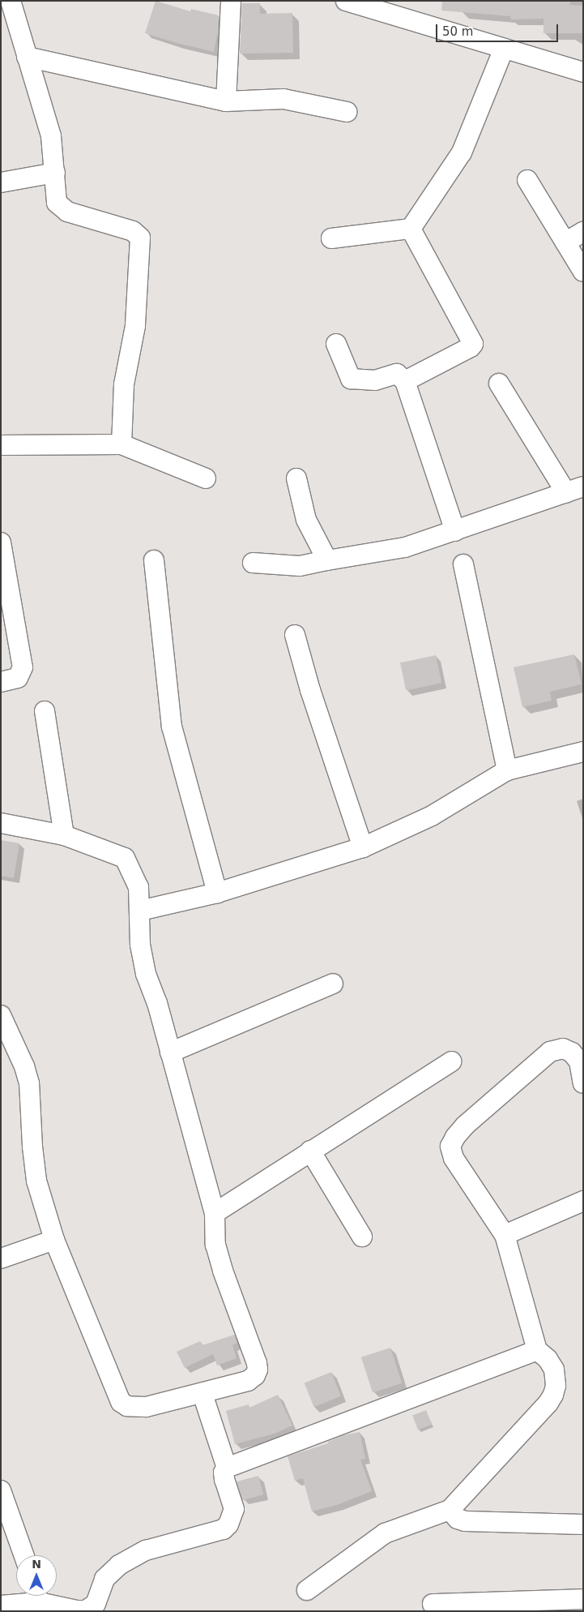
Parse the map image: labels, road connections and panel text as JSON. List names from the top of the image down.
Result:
{
  "scale_bar": "50 m",
  "north": "top"
}
